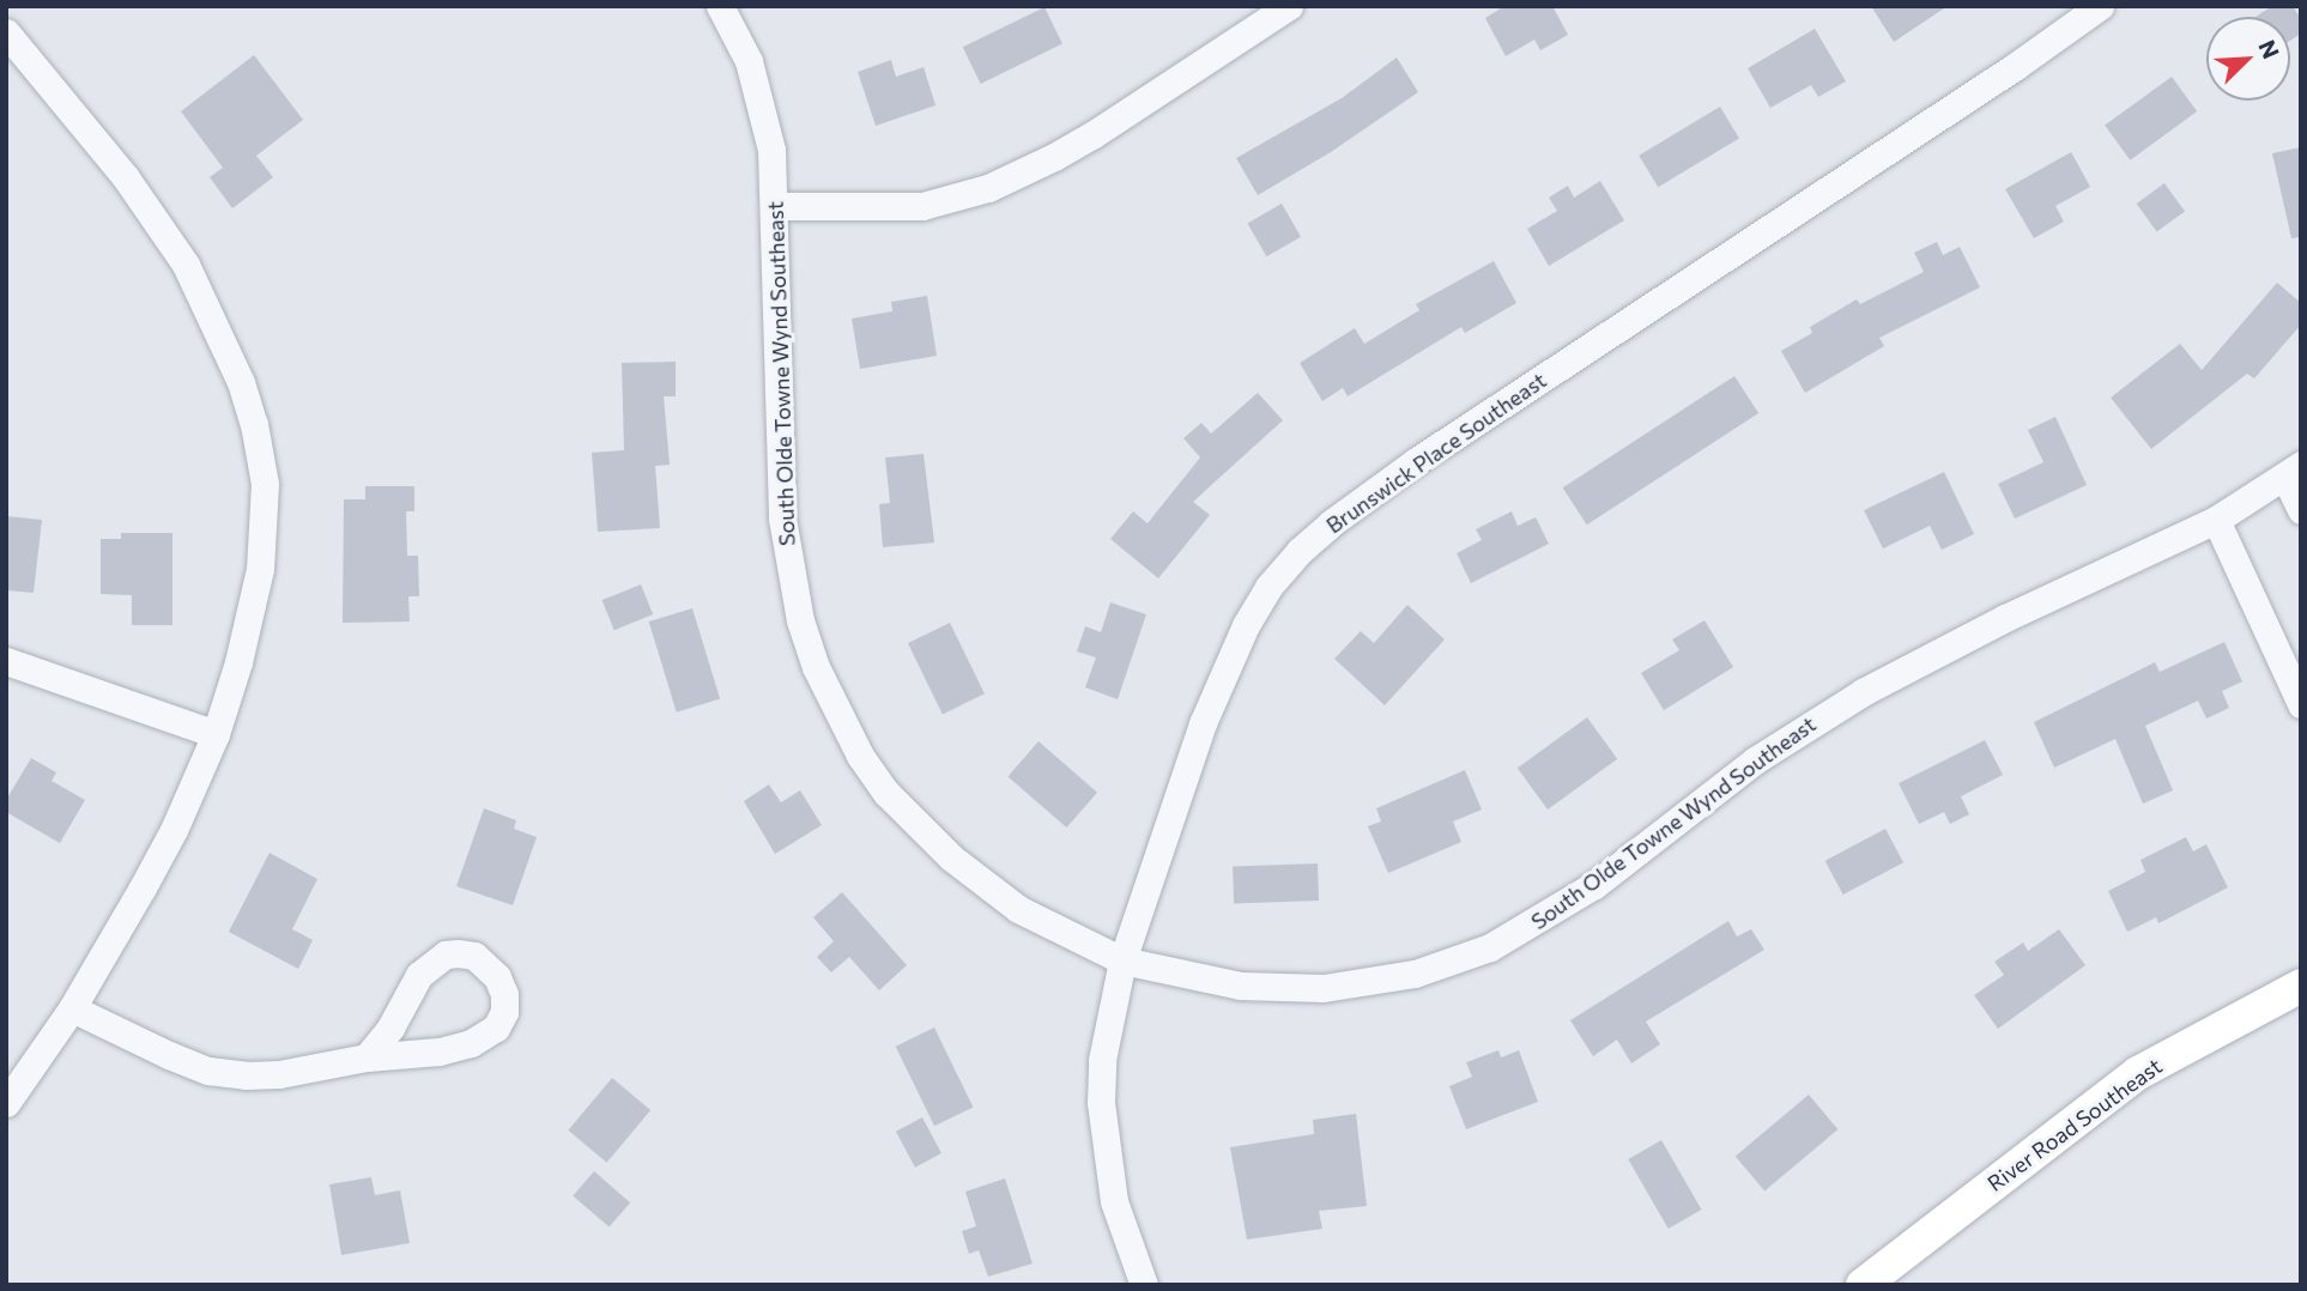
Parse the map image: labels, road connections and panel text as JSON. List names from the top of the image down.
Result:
{
  "streets": {
    "main road": ["River Road Southeast"],
    "street": ["South Olde Towne Wynd Southeast", "Brunswick Place Southeast"]
  },
  "crossings": [
    ["South Olde Towne Wynd Southeast", "Brunswick Place Southeast"]
  ],
  "north": "top right"
}
